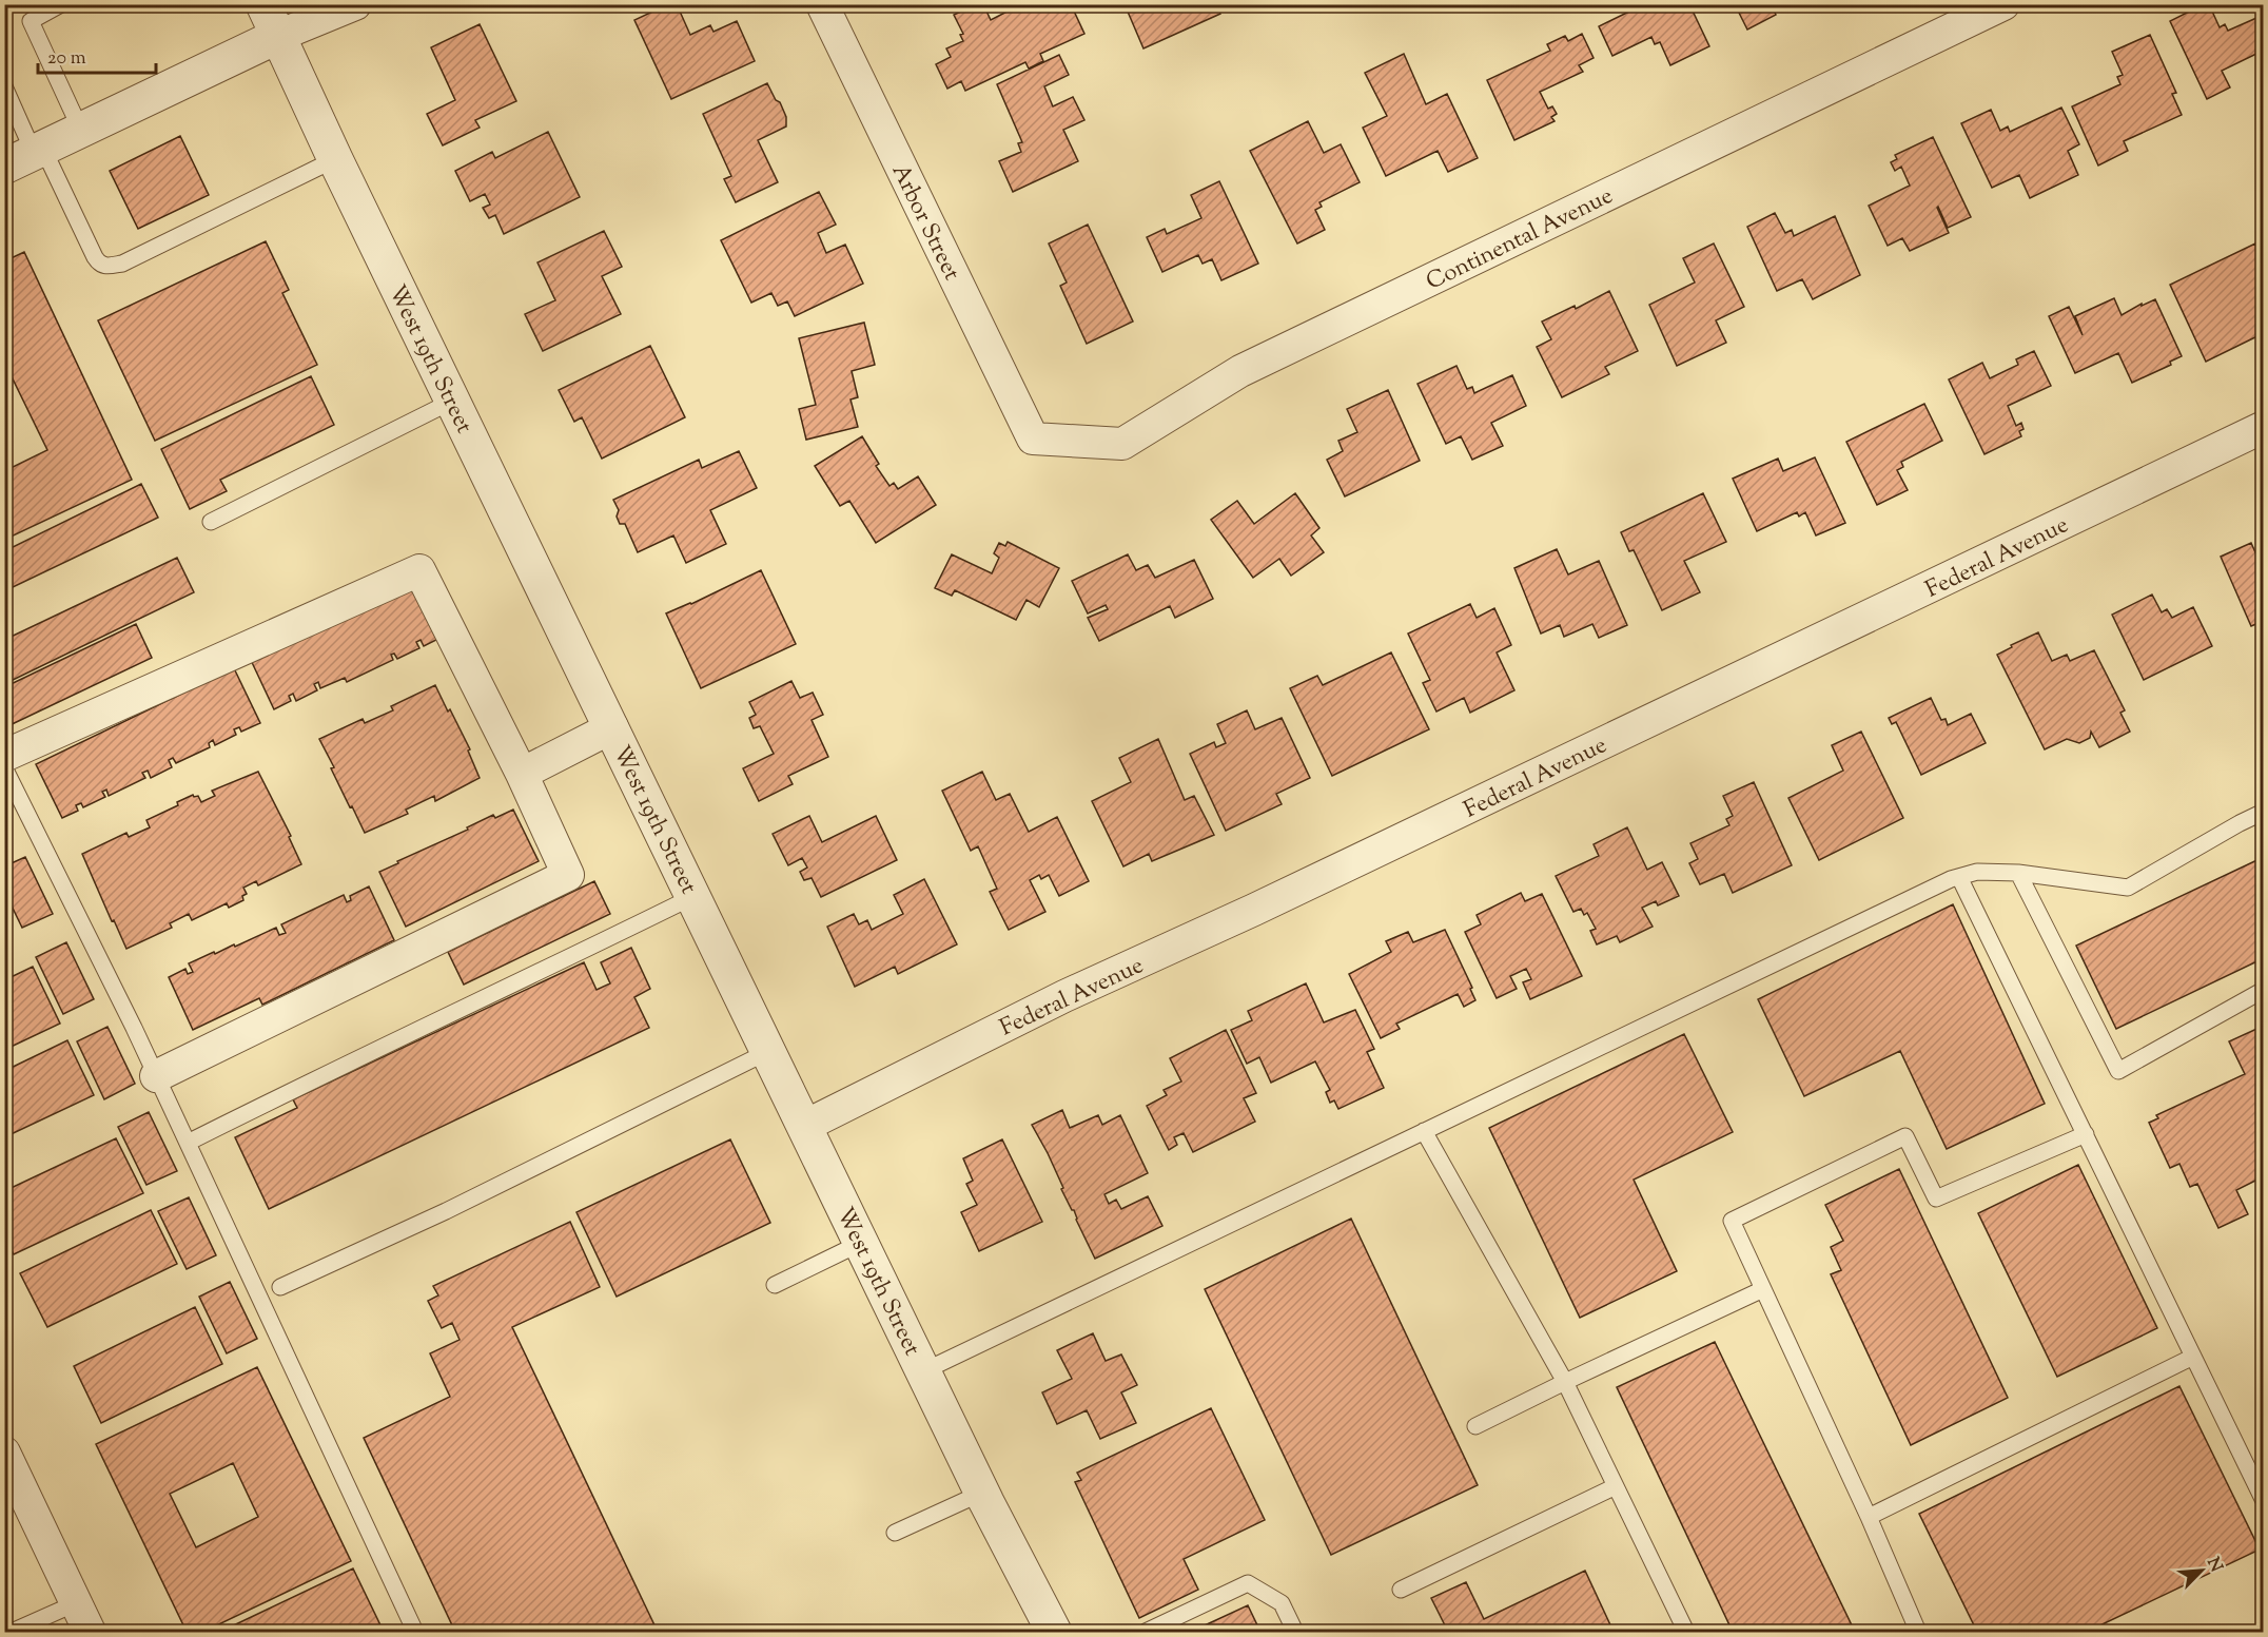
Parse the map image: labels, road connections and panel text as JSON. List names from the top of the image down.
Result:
{
  "streets": {
    "street": [
      "Arbor Street",
      "Continental Avenue",
      "West 19th Street",
      "Federal Avenue"
    ]
  },
  "crossings": [
    ["Arbor Street", "Continental Avenue"],
    ["West 19th Street", "Federal Avenue"]
  ],
  "scale_bar": "20 m",
  "north": "top right"
}
